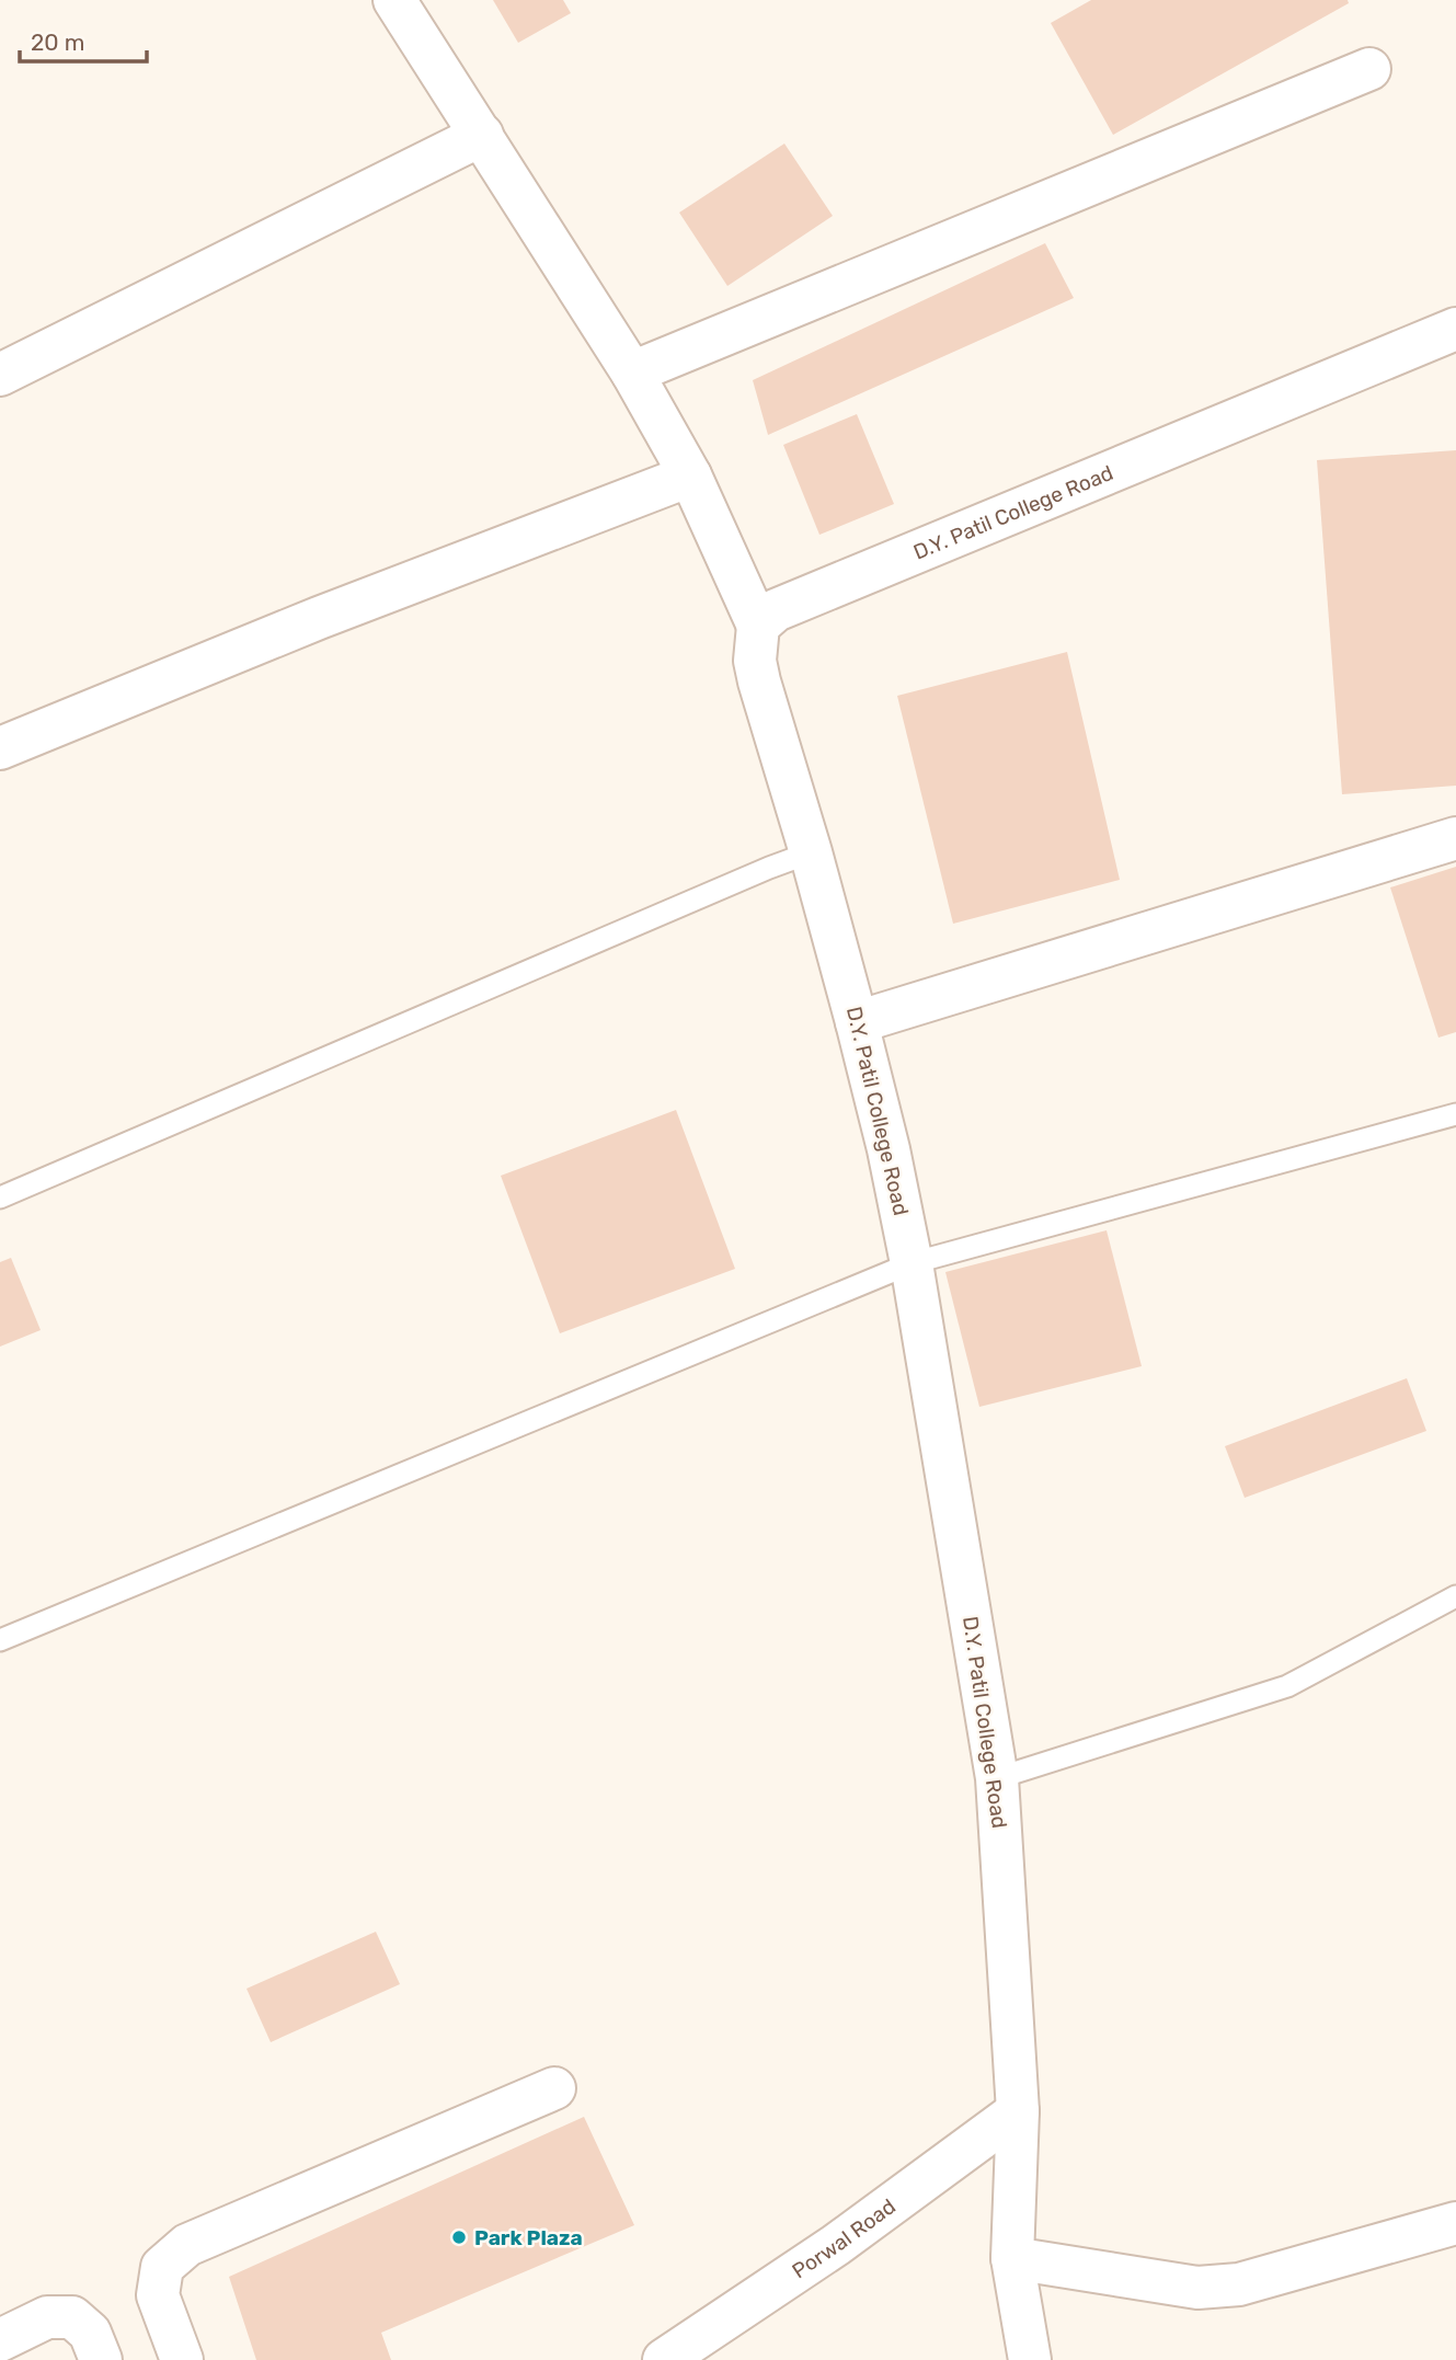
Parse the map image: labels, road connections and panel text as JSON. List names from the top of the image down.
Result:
{
  "streets": {
    "street": ["D.Y. Patil College Road", "Porwal Road"]
  },
  "crossings": [
    ["D.Y. Patil College Road", "Porwal Road"]
  ],
  "places": ["Park Plaza"],
  "scale_bar": "20 m"
}
